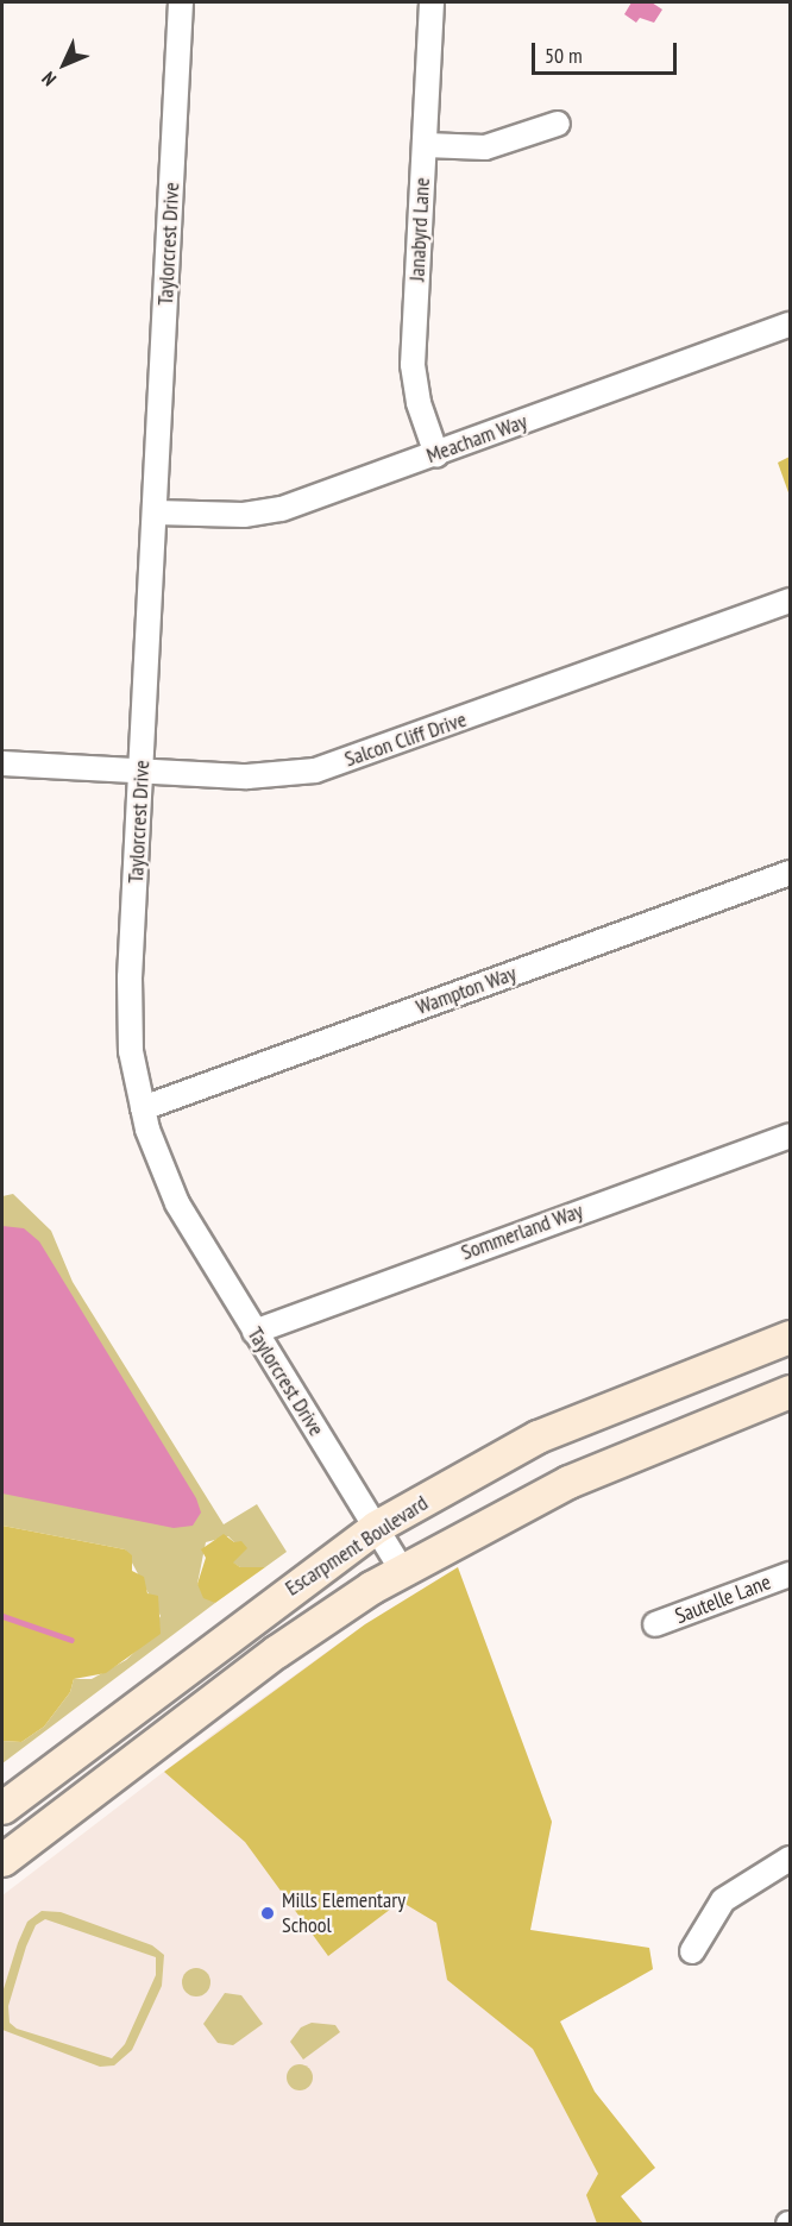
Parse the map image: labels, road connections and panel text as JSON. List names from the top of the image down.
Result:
{
  "streets": {
    "main road": ["Escarpment Boulevard"],
    "street": [
      "Janabyrd Lane",
      "Taylorcrest Drive",
      "Meacham Way",
      "Salcon Cliff Drive",
      "Wampton Way",
      "Sommerland Way",
      "Sautelle Lane"
    ]
  },
  "crossings": [
    ["Janabyrd Lane", "Meacham Way"],
    ["Taylorcrest Drive", "Meacham Way"],
    ["Taylorcrest Drive", "Salcon Cliff Drive"],
    ["Taylorcrest Drive", "Wampton Way"],
    ["Taylorcrest Drive", "Sommerland Way"],
    ["Taylorcrest Drive", "Escarpment Boulevard"]
  ],
  "places": ["Mills Elementary School"],
  "scale_bar": "50 m",
  "north": "bottom left"
}
